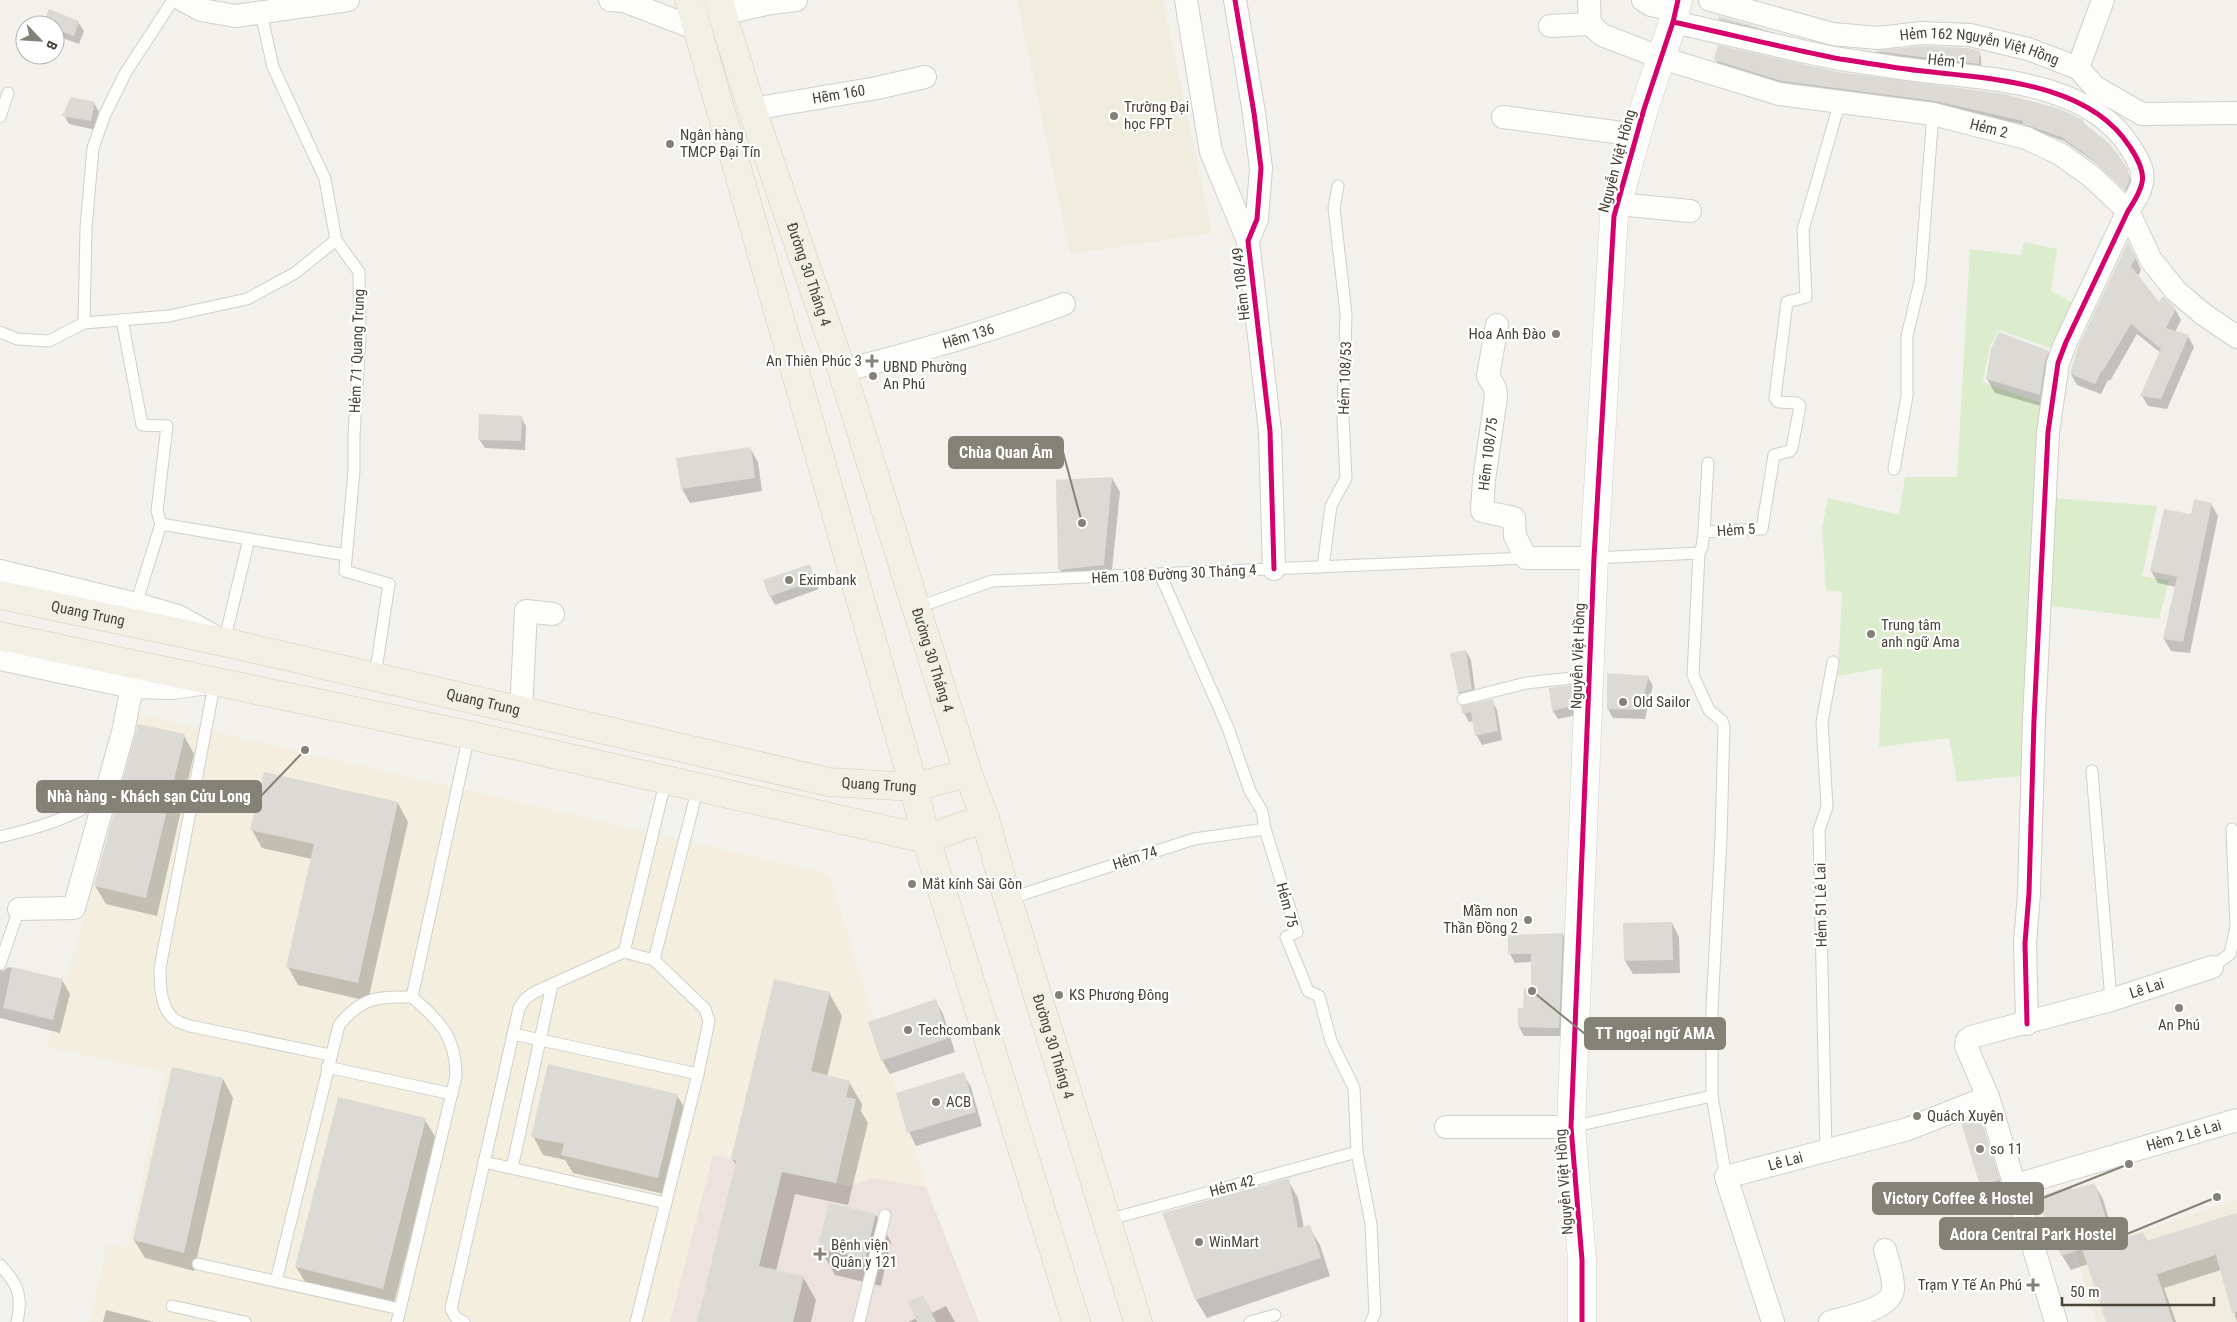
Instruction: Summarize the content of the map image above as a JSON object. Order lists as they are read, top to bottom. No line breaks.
{"streets":{"main road":["Đường 30 Tháng 4","Quang Trung"],"street":["Hẻm 162 Nguyễn Việt Hồng","Hẻm 1","Hẽm 160","Hẻm 2","Nguyễn Việt Hồng","Hẽm 108/49","Hẽm 136","Hẽm 108/75","Lê Lai","Hẻm 2 Lê Lai"],"lane":["Hẻm 71 Quang Trung","Hẻm 108/53","Hẻm 5","Hẽm 108 Đường 30 Tháng 4","Hẻm 74","Hẻm 75","Hẻm 51 Lê Lai","Hẻm 42"]},"crossings":[["Hẻm 1","Hẻm 2"],["Hẻm 1","Nguyễn Việt Hồng"],["Hẻm 1","Lê Lai"],["Hẽm 160","Đường 30 Tháng 4"],["Hẻm 2","Nguyễn Việt Hồng"],["Hẻm 2","Hẻm 5"],["Đường 30 Tháng 4","Hẽm 136"],["Đường 30 Tháng 4","Hẽm 108 Đường 30 Tháng 4"],["Đường 30 Tháng 4","Quang Trung"],["Đường 30 Tháng 4","Hẻm 74"],["Đường 30 Tháng 4","Hẻm 42"],["Hẽm 108/49","Hẽm 108 Đường 30 Tháng 4"],["Hẻm 108/53","Hẽm 108 Đường 30 Tháng 4"],["Hẽm 108/75","Hẽm 108 Đường 30 Tháng 4"],["Hẻm 5","Lê Lai"],["Hẽm 108 Đường 30 Tháng 4","Hẻm 75"],["Hẻm 74","Hẻm 75"],["Hẻm 75","Hẻm 42"],["Hẻm 51 Lê Lai","Lê Lai"],["Lê Lai","Hẻm 2 Lê Lai"]],"places":{"other":["Trường Đại học FPT","Ngân hàng TMCP Đại Tín","Hoa Anh Đào","UBND Phường An Phú","Chùa Quan Âm","Eximbank","Trung tâm anh ngữ Ama","Old Sailor","Nhà hàng - Khách sạn Cửu Long","Mắt kính Sài Gòn","Mầm non Thần Đồng 2","TT ngoại ngữ AMA","KS Phương Đông","An Phú","Techcombank","ACB","Quách Xuyên","so 11","Victory Coffee & Hostel","Adora Central Park Hostel","WinMart"],"health":["An Thiên Phúc 3","Bệnh viện Quân y 121","Trạm Y Tế An Phú"]},"scale_bar":"50 m","north":"bottom right"}
